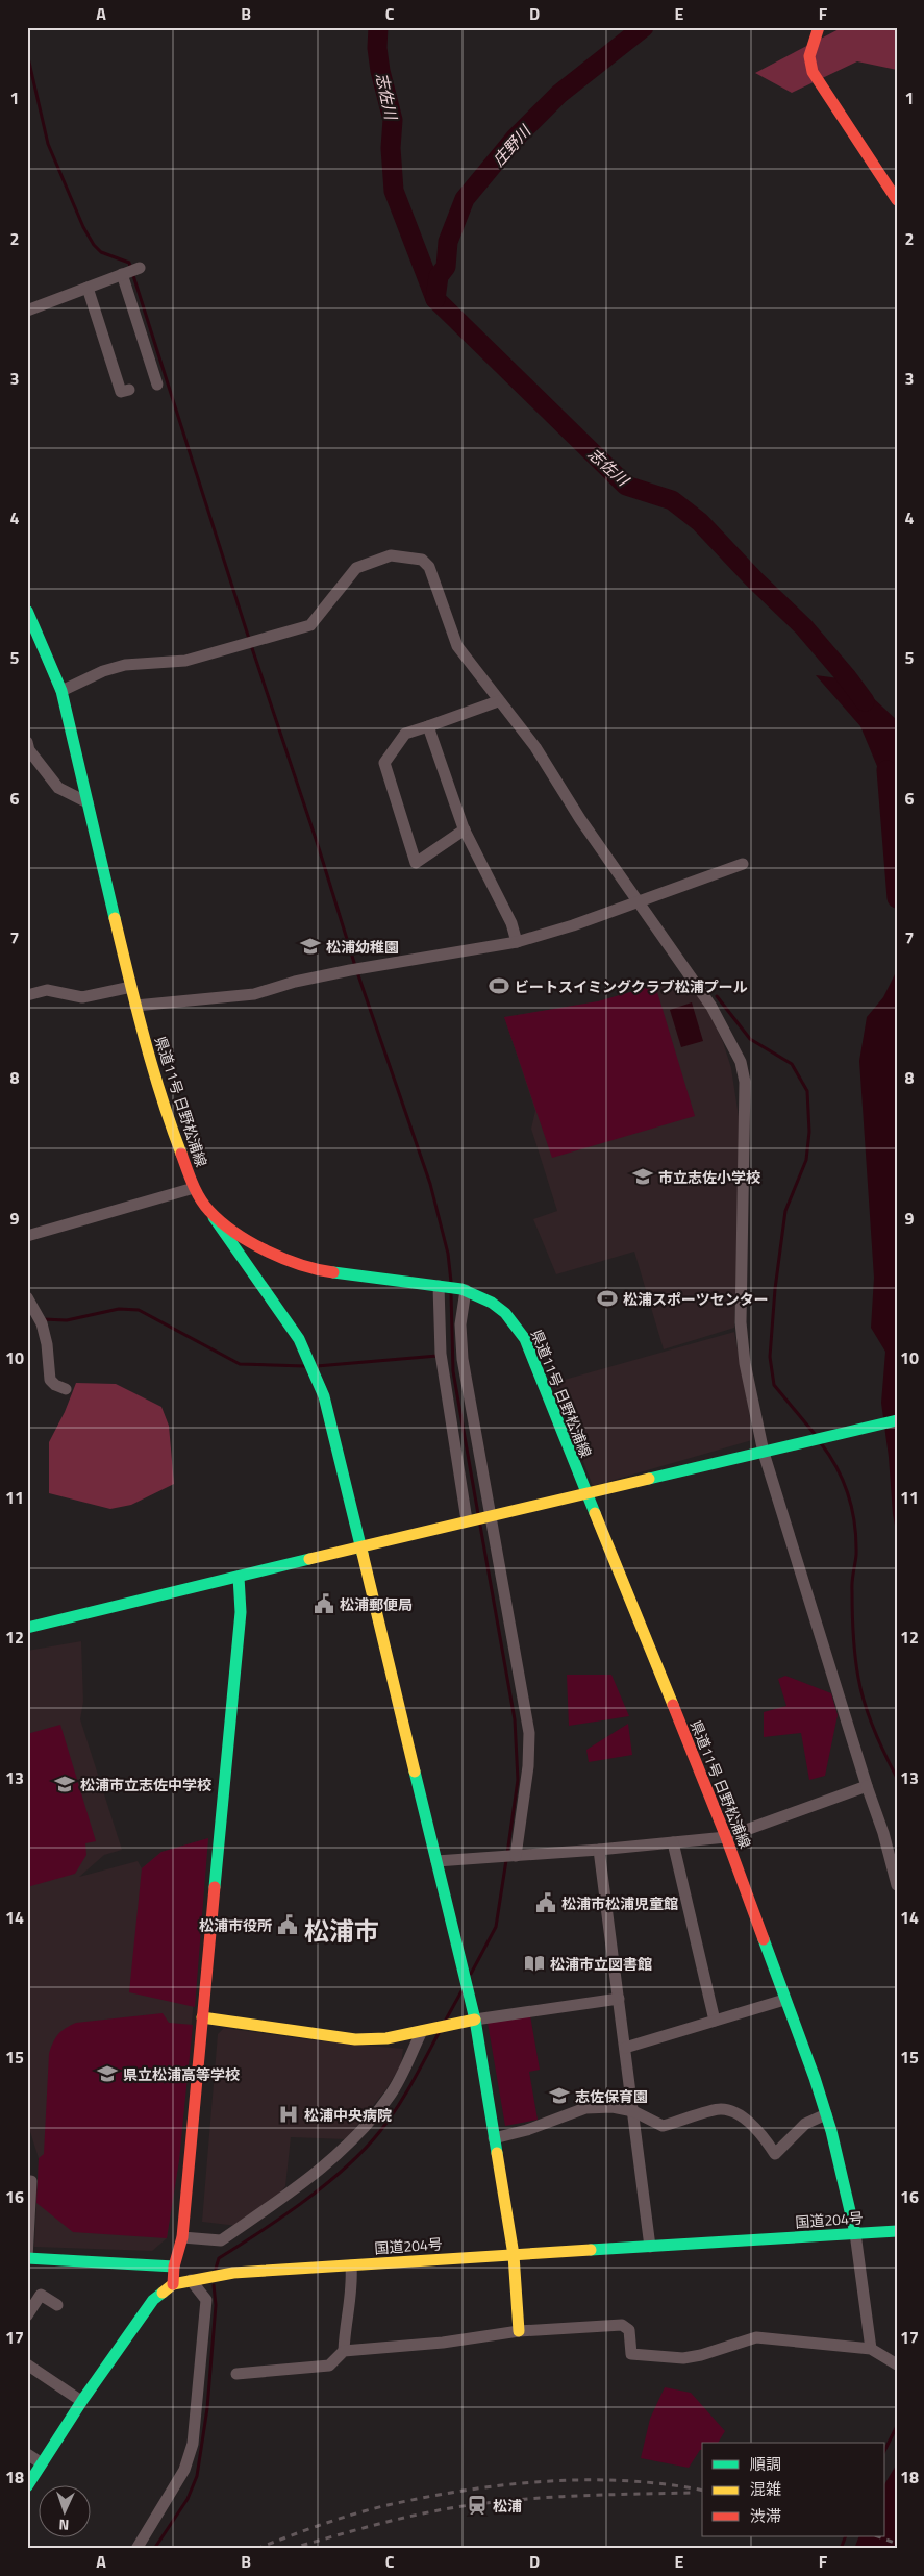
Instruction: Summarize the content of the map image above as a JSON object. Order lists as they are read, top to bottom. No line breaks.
{"streets":{"main road":["県道11号 日野松浦線","国道204号"]},"crossings":[["県道11号 日野松浦線","国道204号"]],"districts":["松浦市"],"water":["志佐川","庄野川"],"places":{"school or university":["松浦幼稚園","市立志佐小学校","松浦市立志佐中学校","県立松浦高等学校","志佐保育園"],"sports":["ビートスイミングクラブ松浦プール","松浦スポーツセンター"],"public building":["松浦郵便局","松浦市松浦児童館","松浦市役所"],"library":["松浦市立図書館"],"hospital":["松浦中央病院"],"station":["松浦"]},"legend":["順調","混雑","渋滞"],"north":"bottom","grid":{"columns":["A","B","C","D","E","F"],"rows":["1","2","3","4","5","6","7","8","9","10","11","12","13","14","15","16","17","18"]}}
